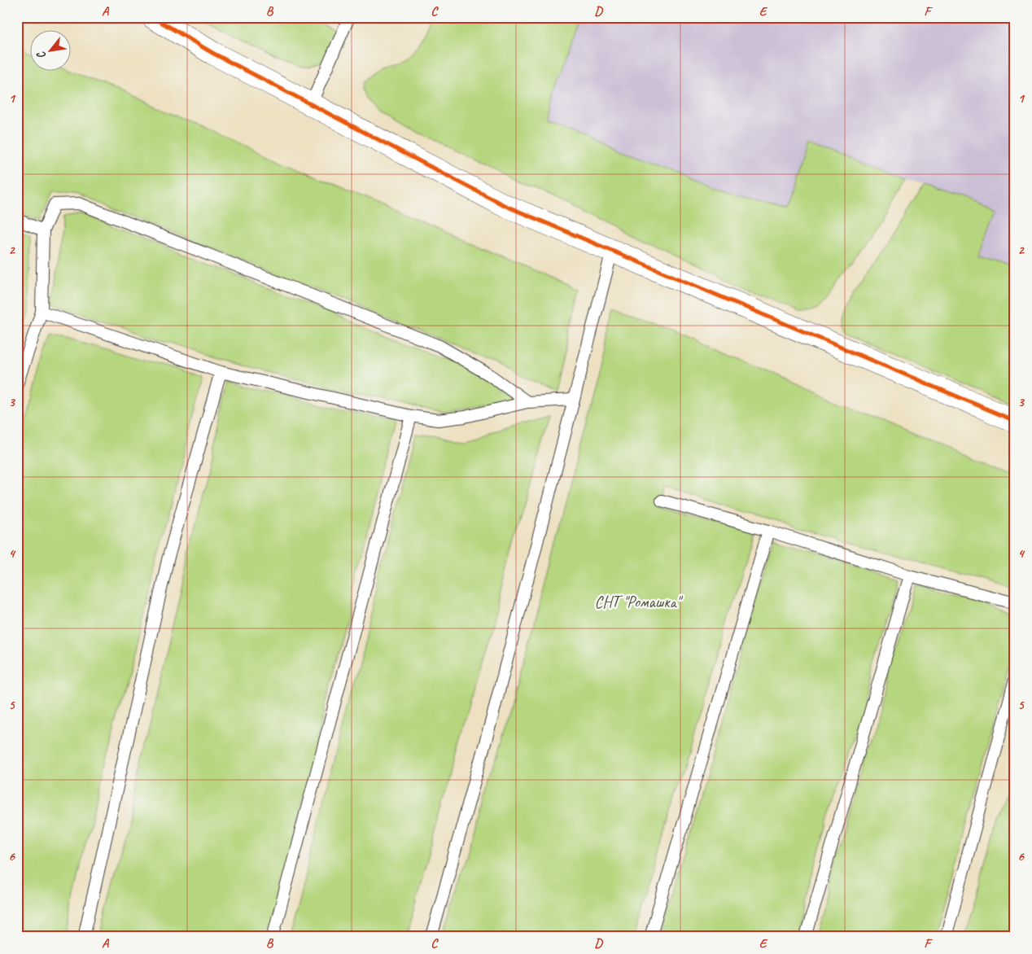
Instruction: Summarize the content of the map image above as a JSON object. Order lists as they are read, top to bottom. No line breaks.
{"parks":["СНТ \"Ромашка\""],"north":"bottom left","grid":{"columns":["A","B","C","D","E","F"],"rows":["1","2","3","4","5","6"]}}
